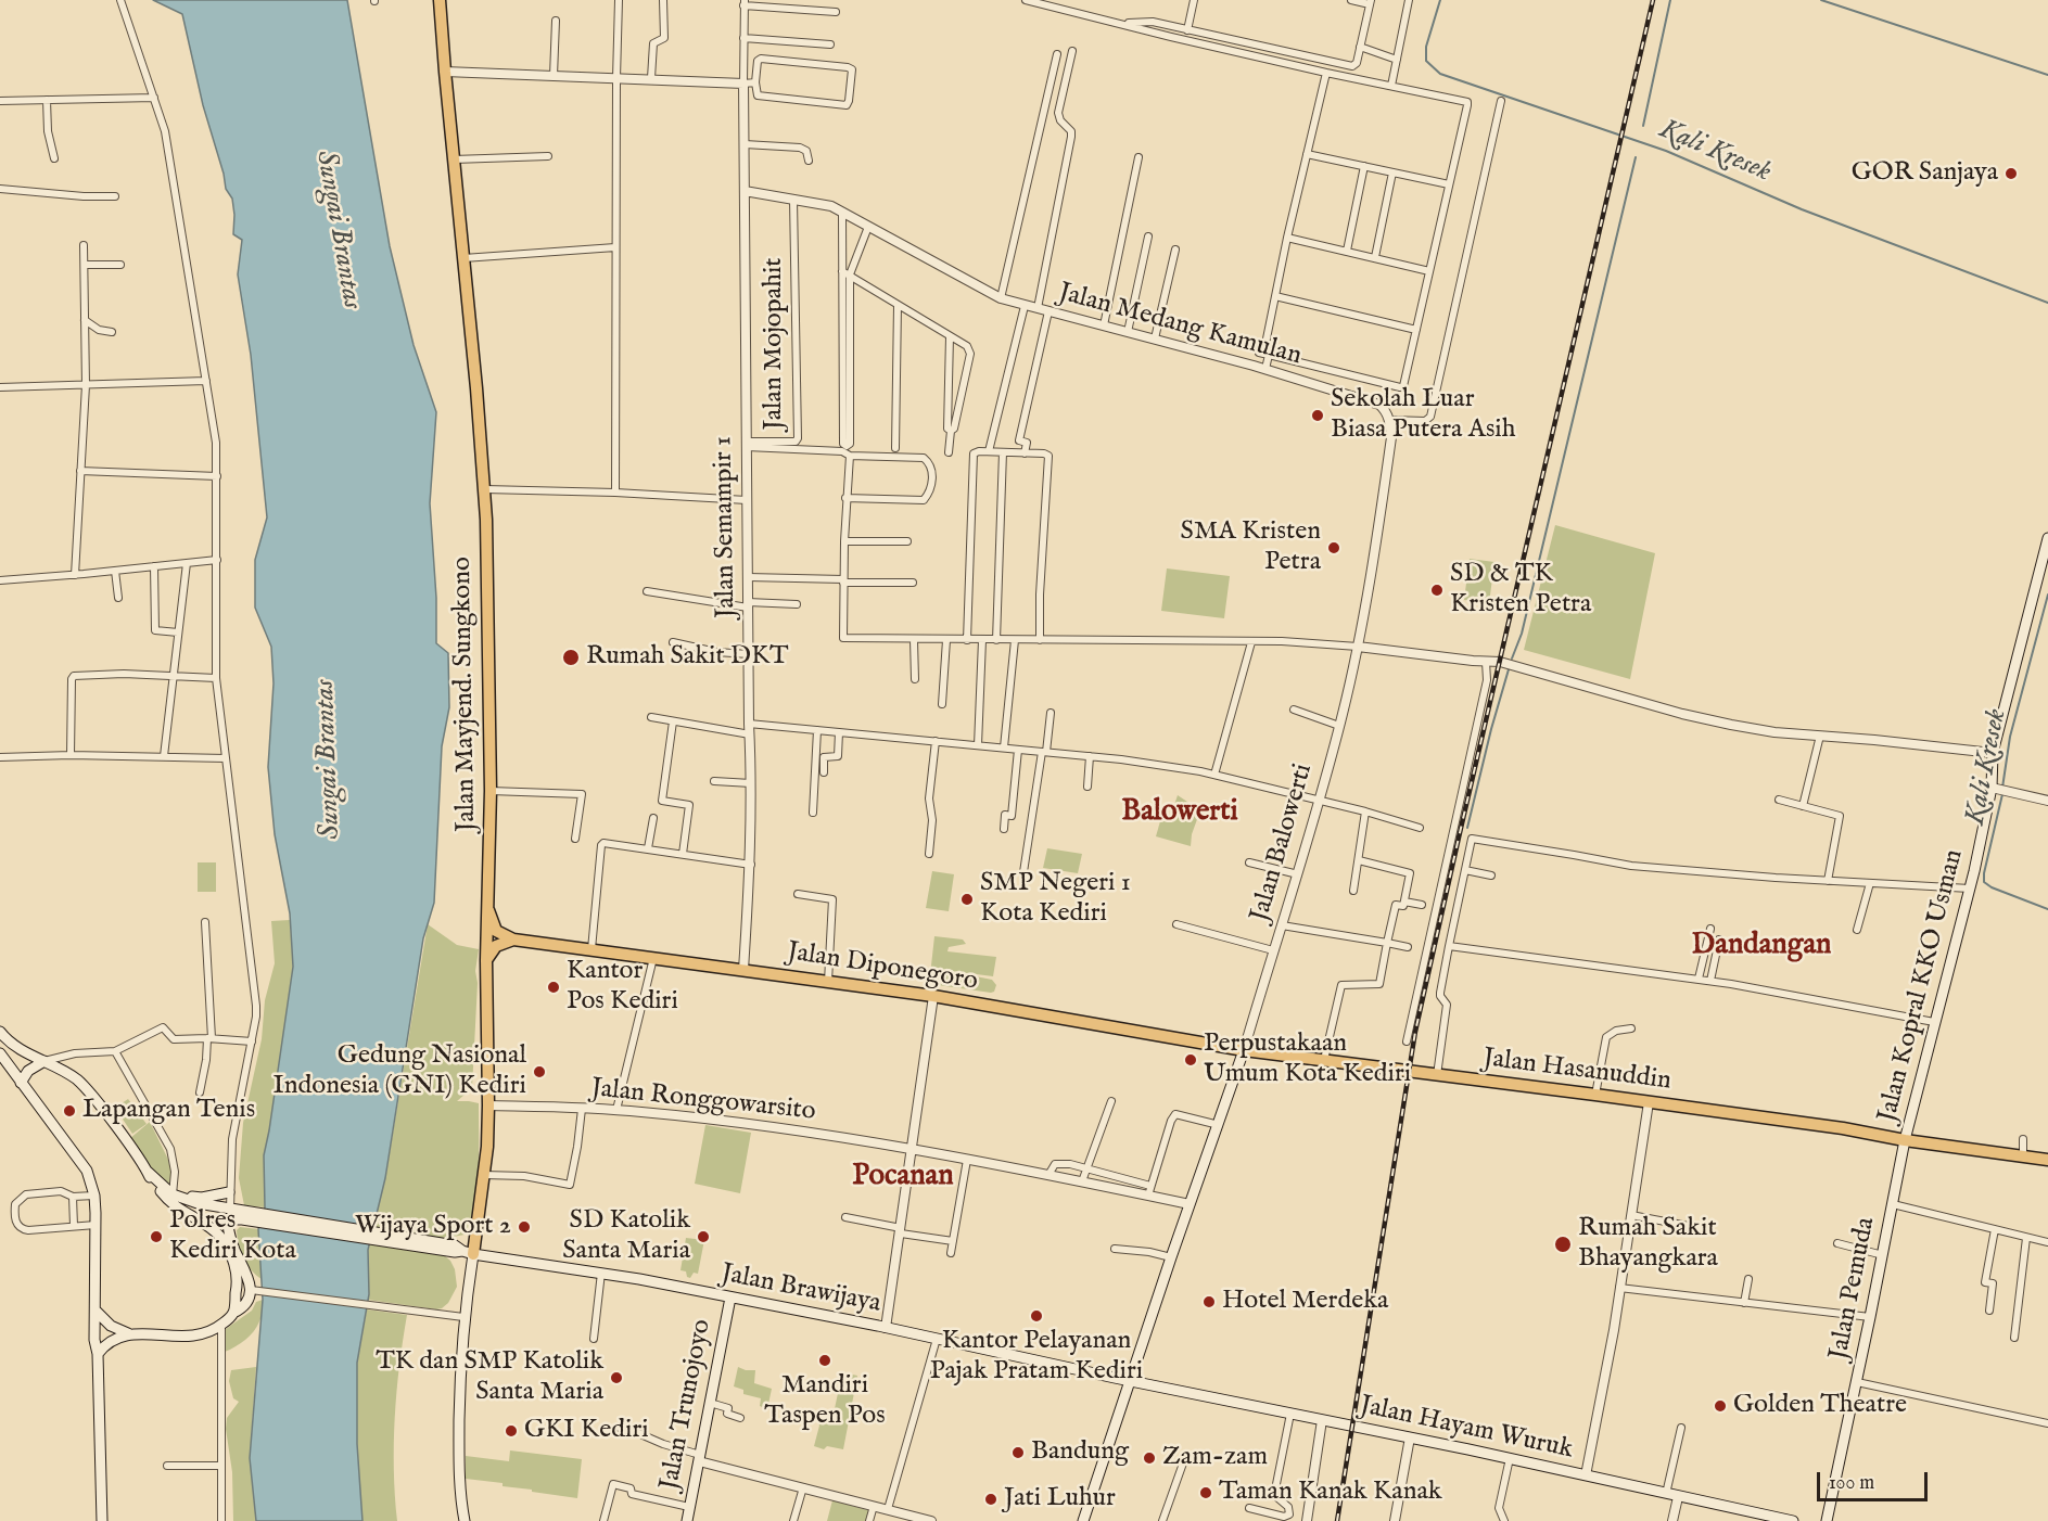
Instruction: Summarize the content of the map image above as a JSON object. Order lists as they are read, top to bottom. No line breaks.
{"streets":{"main road":["Jalan Mayjend. Sungkono","Jalan Diponegoro","Jalan Kopral KKO Usman","Jalan Hasanuddin","Jalan Pemuda","Jalan Brawijaya","Jalan Trunojoyo","Jalan Hayam Wuruk"],"street":["Jalan Medang Kamulan","Jalan Mojopahit","Jalan Semampir 1","Jalan Balowerti","Jalan Ronggowarsito"]},"crossings":[["Jalan Medang Kamulan","Jalan Mojopahit"],["Jalan Medang Kamulan","Jalan Semampir 1"],["Jalan Mojopahit","Jalan Semampir 1"],["Jalan Semampir 1","Jalan Diponegoro"],["Jalan Mayjend. Sungkono","Jalan Ronggowarsito"],["Jalan Mayjend. Sungkono","Jalan Brawijaya"],["Jalan Balowerti","Jalan Diponegoro"],["Jalan Balowerti","Jalan Hasanuddin"],["Jalan Diponegoro","Jalan Hasanuddin"],["Jalan Kopral KKO Usman","Jalan Hasanuddin"],["Jalan Kopral KKO Usman","Jalan Pemuda"],["Jalan Hasanuddin","Jalan Pemuda"],["Jalan Brawijaya","Jalan Trunojoyo"],["Jalan Brawijaya","Jalan Hayam Wuruk"]],"districts":["Balowerti","Dandangan","Pocanan"],"water":["Kali Kresek","Sungai Brantas"],"places":["GOR Sanjaya","Sekolah Luar Biasa Putera Asih","SMA Kristen Petra","SD & TK Kristen Petra","Rumah Sakit DKT","SMP Negeri 1 Kota Kediri","Kantor Pos Kediri","Perpustakaan Umum Kota Kediri","Gedung Nasional Indonesia (GNI) Kediri","Lapangan Tenis","Wijaya Sport 2","Polres Kediri Kota","SD Katolik Santa Maria","Rumah Sakit Bhayangkara","Hotel Merdeka","Kantor Pelayanan Pajak Pratam Kediri","Mandiri Taspen Pos","TK dan SMP Katolik Santa Maria","Golden Theatre","GKI Kediri","Bandung","Zam-zam","Taman Kanak Kanak","Jati Luhur"],"scale_bar":"100 m"}
